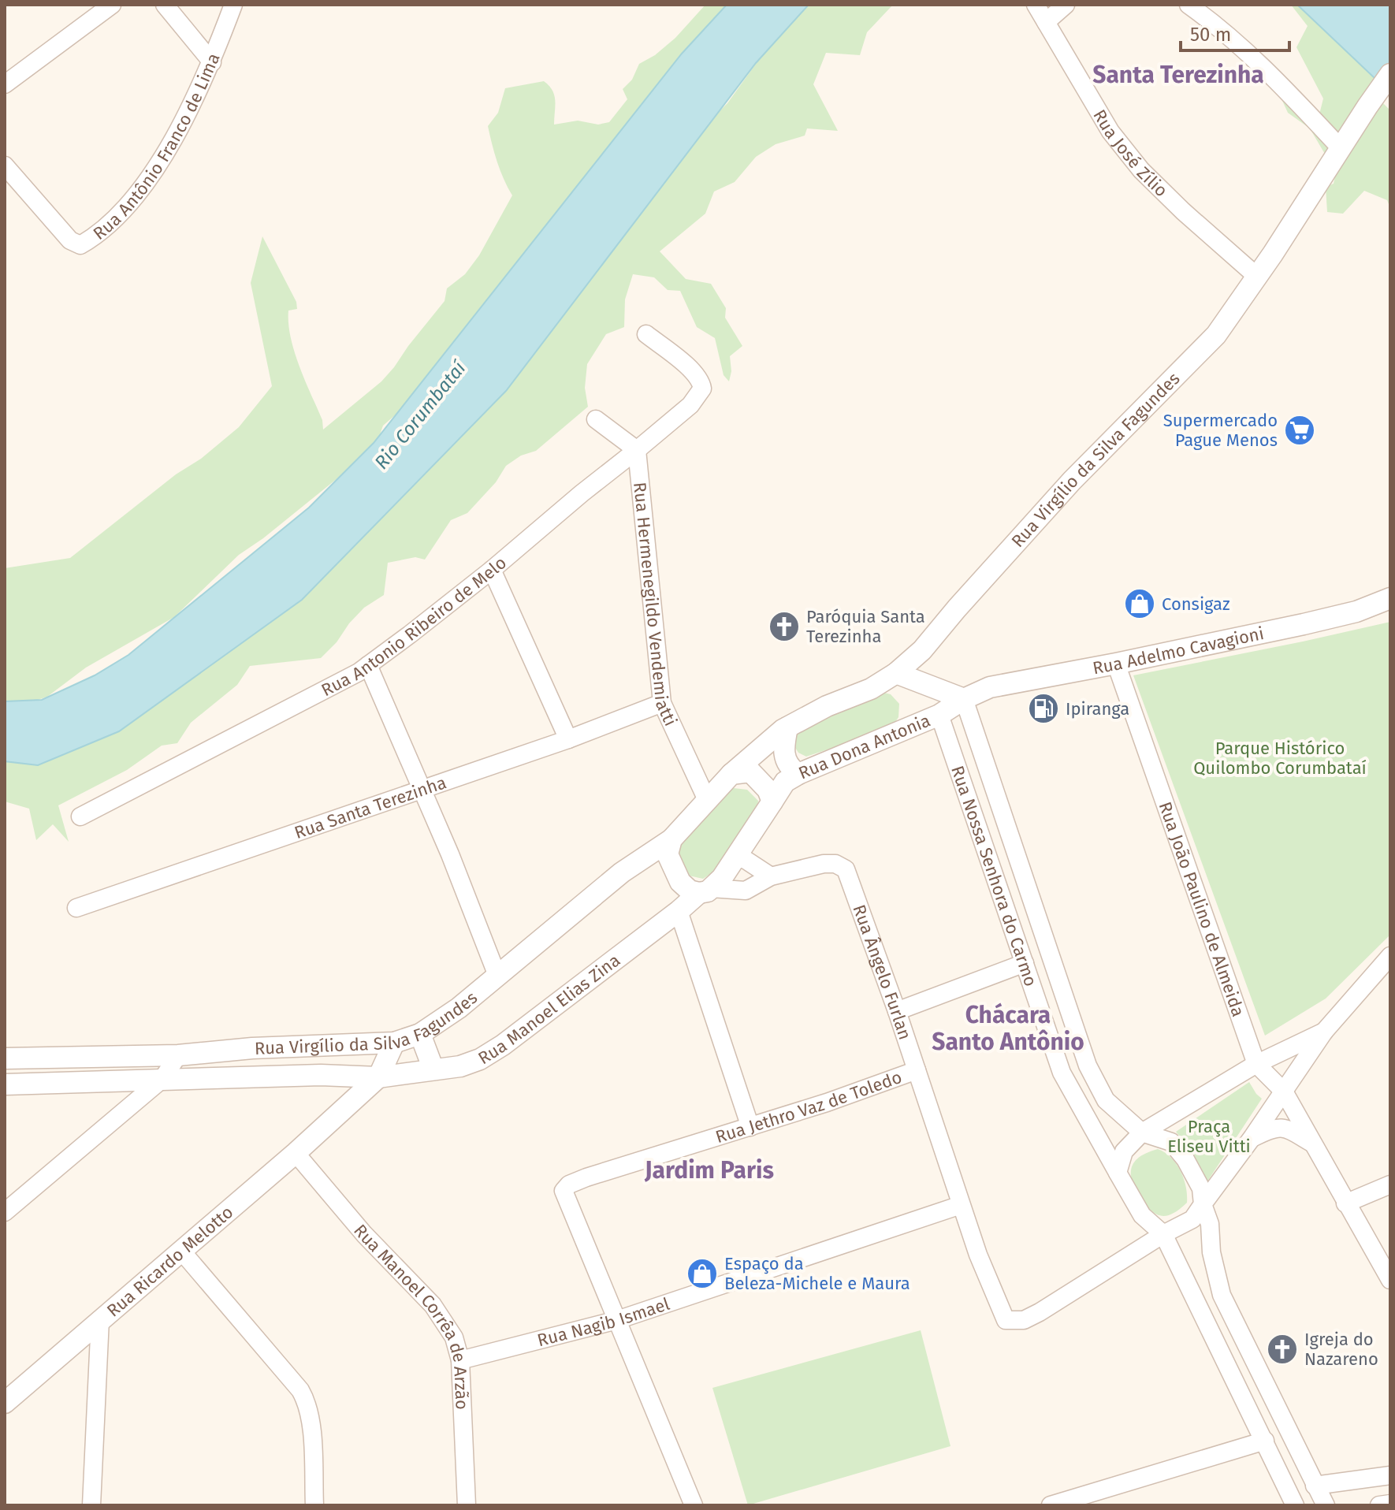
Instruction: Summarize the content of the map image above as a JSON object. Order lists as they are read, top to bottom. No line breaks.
{"streets":{"street":["Rua Antônio Franco de Lima","Rua José Zílio","Rua Virgílio da Silva Fagundes","Rua Hermenegildo Vendemiatti","Rua Antonio Ribeiro de Melo","Rua Adelmo Cavagioni","Rua Dona Antonia","Rua Santa Terezinha","Rua Nossa Senhora do Carmo","Rua João Paulino de Almeida","Rua Ângelo Furlan","Rua Manoel Elias Zina","Rua Jethro Vaz de Toledo","Rua Ricardo Melotto","Rua Manoel Corrêa de Arzão","Rua Nagib Ismael"]},"crossings":[["Rua José Zílio","Rua Virgílio da Silva Fagundes"],["Rua Virgílio da Silva Fagundes","Rua Hermenegildo Vendemiatti"],["Rua Virgílio da Silva Fagundes","Rua Manoel Elias Zina"],["Rua Virgílio da Silva Fagundes","Rua Ricardo Melotto"],["Rua Hermenegildo Vendemiatti","Rua Antonio Ribeiro de Melo"],["Rua Hermenegildo Vendemiatti","Rua Santa Terezinha"],["Rua Adelmo Cavagioni","Rua Dona Antonia"],["Rua Adelmo Cavagioni","Rua Nossa Senhora do Carmo"],["Rua Adelmo Cavagioni","Rua João Paulino de Almeida"],["Rua Dona Antonia","Rua Nossa Senhora do Carmo"],["Rua Dona Antonia","Rua Manoel Elias Zina"],["Rua Nossa Senhora do Carmo","Rua Ângelo Furlan"],["Rua Ângelo Furlan","Rua Jethro Vaz de Toledo"],["Rua Ângelo Furlan","Rua Nagib Ismael"],["Rua Manoel Elias Zina","Rua Ricardo Melotto"],["Rua Jethro Vaz de Toledo","Rua Nagib Ismael"],["Rua Ricardo Melotto","Rua Manoel Corrêa de Arzão"],["Rua Manoel Corrêa de Arzão","Rua Nagib Ismael"]],"districts":["Santa Terezinha","Chácara Santo Antônio","Jardim Paris"],"water":["Rio Corumbataí"],"parks":["Parque Histórico Quilombo Corumbataí","Praça Eliseu Vitti"],"places":{"supermarket":["Supermercado Pague Menos"],"shop":["Consigaz","Espaço da Beleza-Michele e Maura"],"church":["Paróquia Santa Terezinha","Igreja do Nazareno"],"fuel station":["Ipiranga"]},"scale_bar":"50 m"}
